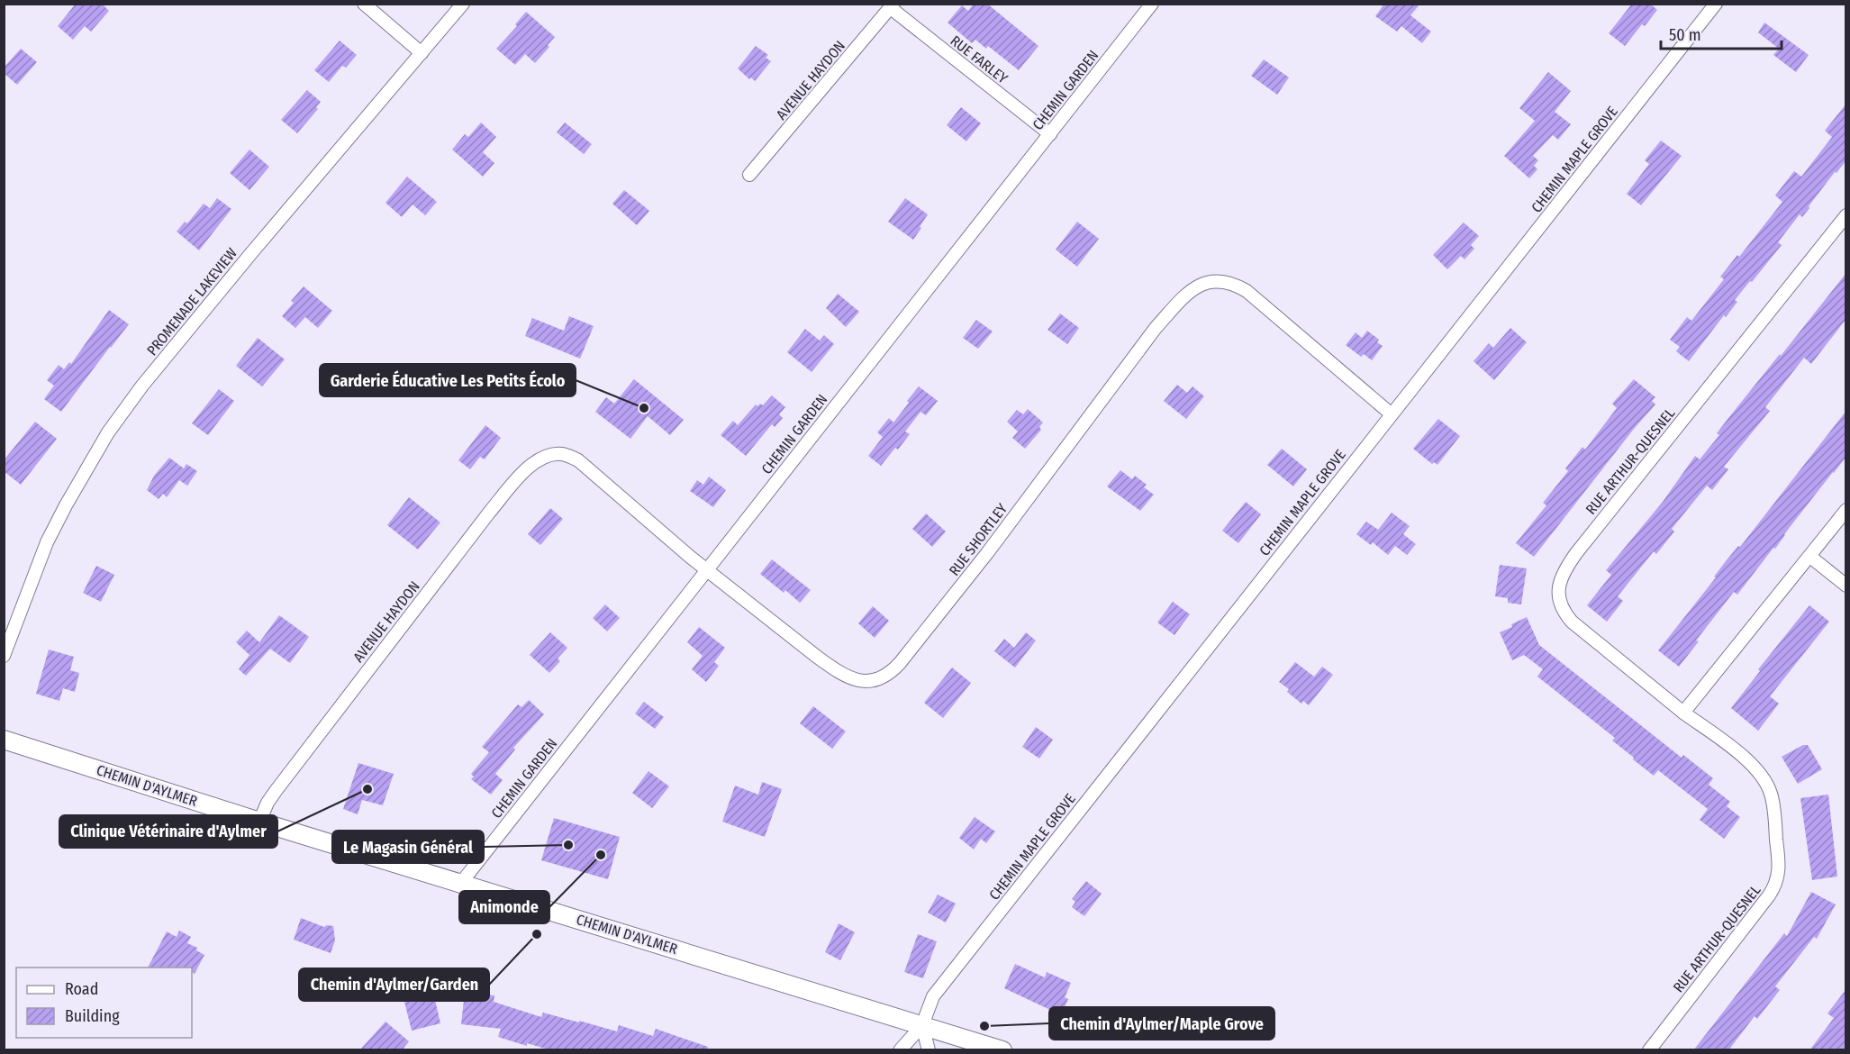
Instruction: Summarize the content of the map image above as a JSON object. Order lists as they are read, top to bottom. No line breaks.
{"streets":{"main road":["CHEMIN D'AYLMER"],"street":["RUE FARLEY","AVENUE HAYDON","CHEMIN GARDEN","CHEMIN MAPLE GROVE","PROMENADE LAKEVIEW","RUE ARTHUR-QUESNEL","RUE SHORTLEY"]},"crossings":[["RUE FARLEY","AVENUE HAYDON"],["RUE FARLEY","CHEMIN GARDEN"],["AVENUE HAYDON","RUE SHORTLEY"],["AVENUE HAYDON","CHEMIN D'AYLMER"],["CHEMIN GARDEN","RUE SHORTLEY"],["CHEMIN GARDEN","CHEMIN D'AYLMER"],["CHEMIN MAPLE GROVE","RUE SHORTLEY"],["CHEMIN MAPLE GROVE","CHEMIN D'AYLMER"]],"places":["Garderie Éducative Les Petits Écolo","Clinique Vétérinaire d'Aylmer","Le Magasin Général","Animonde","Chemin d'Aylmer/Garden","Chemin d'Aylmer/Maple Grove"],"legend":["Road","Building"],"scale_bar":"50 m"}
